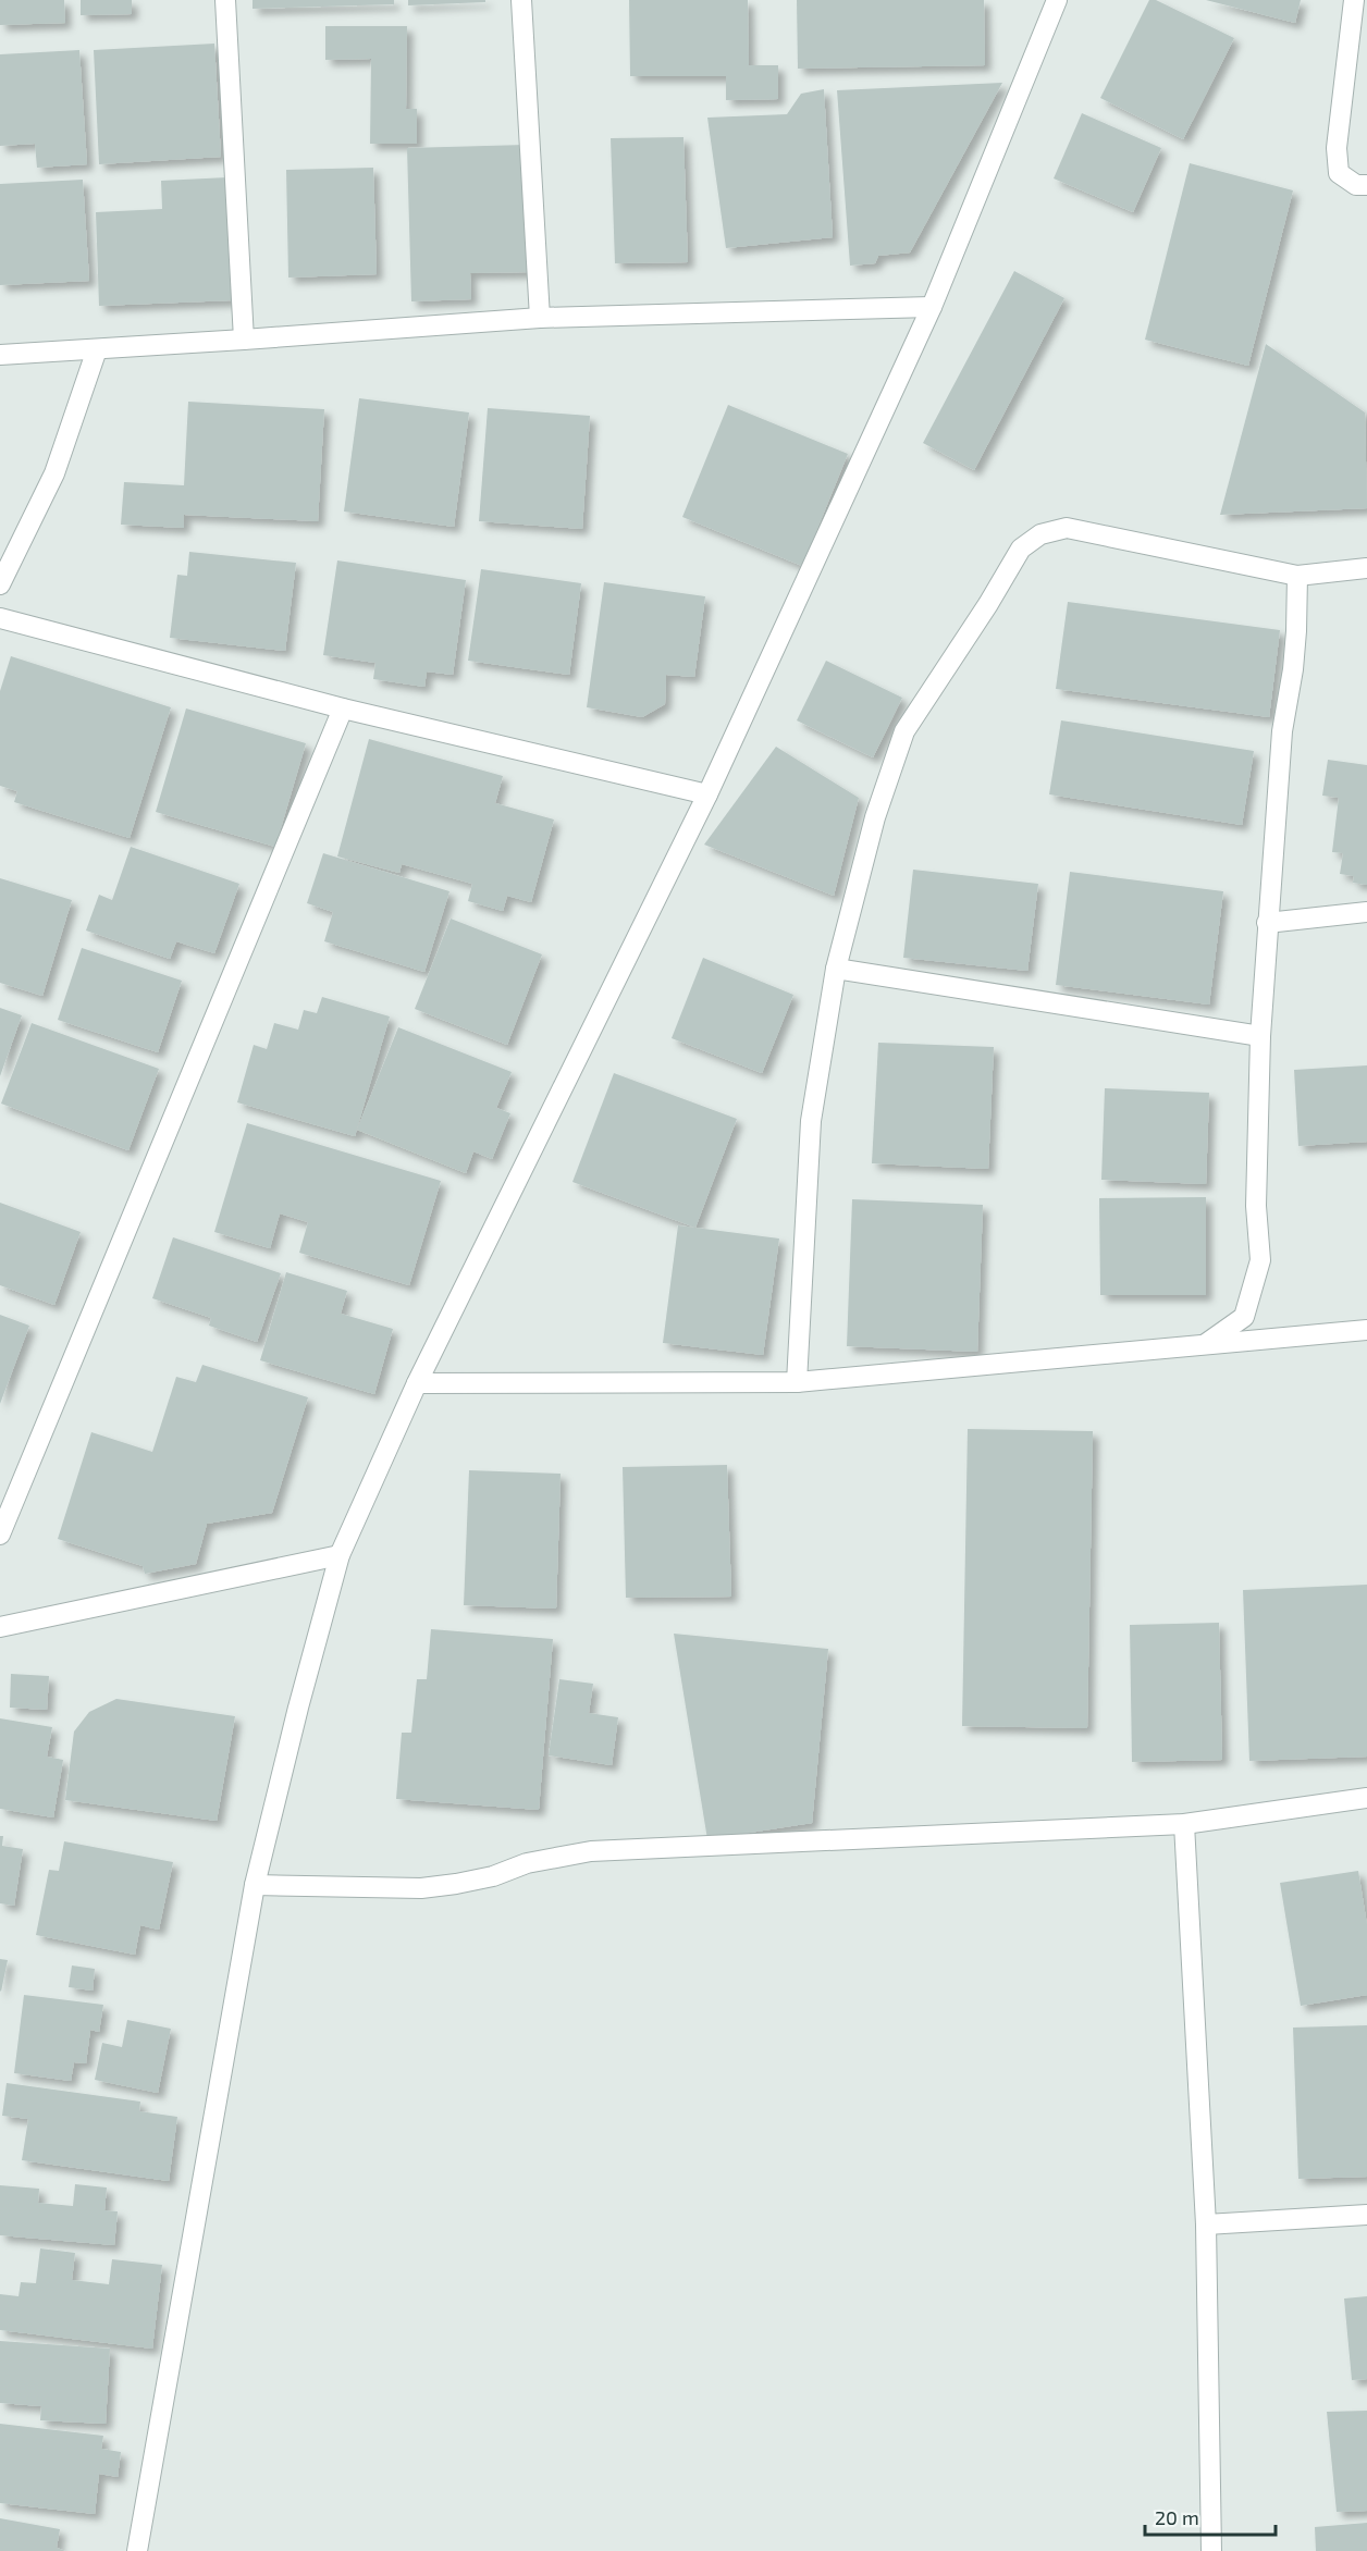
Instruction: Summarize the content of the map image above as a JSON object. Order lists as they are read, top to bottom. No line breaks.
{"scale_bar":"20 m"}
